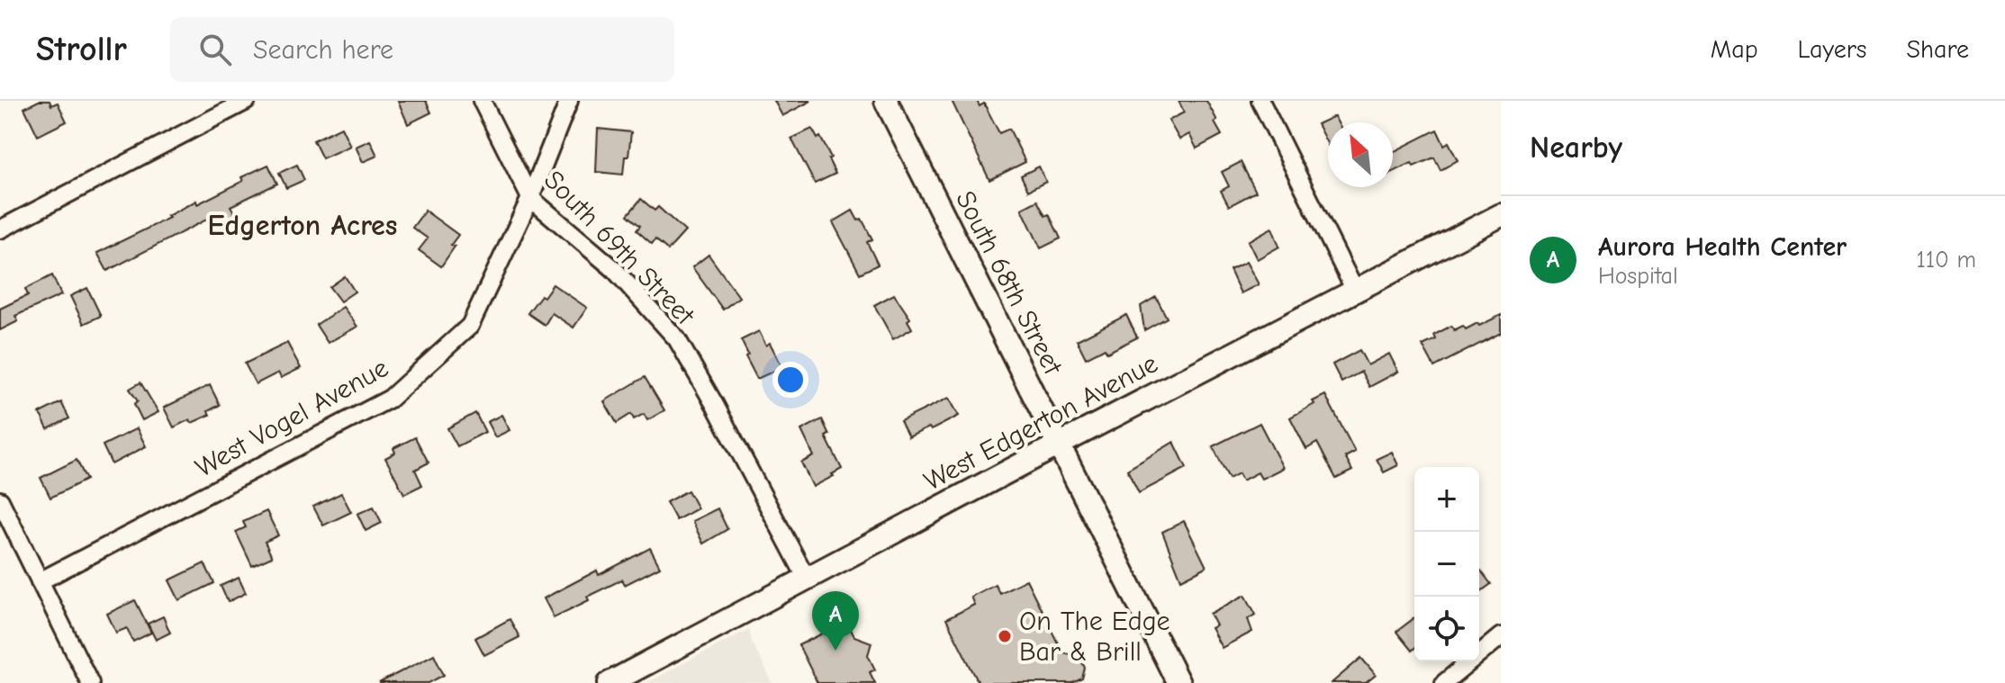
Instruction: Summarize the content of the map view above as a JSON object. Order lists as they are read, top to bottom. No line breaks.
{"streets":{"street":["South 69th Street","South 68th Street","West Vogel Avenue","West Edgerton Avenue"]},"crossings":[["South 69th Street","West Vogel Avenue"],["South 69th Street","West Edgerton Avenue"],["South 68th Street","West Edgerton Avenue"]],"districts":["Edgerton Acres"],"places":["On The Edge Bar & Brill"],"north":"top left","page":{"header":"Strollr","search":"Search here","nav":["Map","Layers","Share"],"heading":"Nearby","list":[{"mark":"A","name":"Aurora Health Center","note":"Hospital","value":"110 m"}],"map_buttons":["+","−"],"pins":"A"}}
